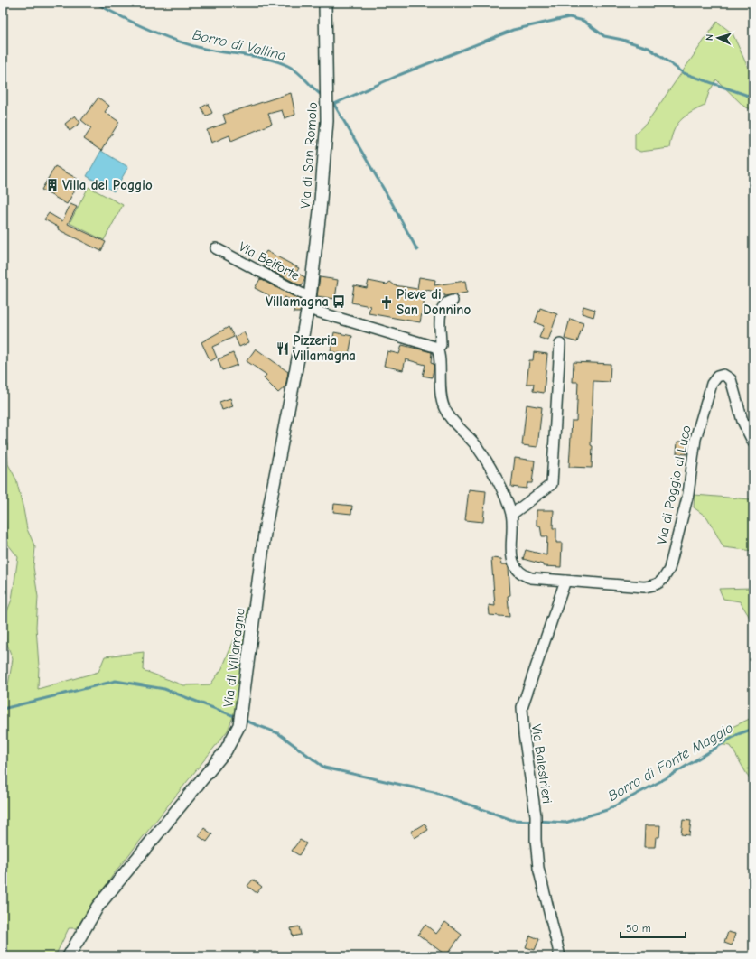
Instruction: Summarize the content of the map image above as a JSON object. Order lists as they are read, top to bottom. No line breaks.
{"streets":{"street":["Via di San Romolo","Via Belforte","Via di Poggio al Luco","Via di Villamagna","Via Balestrieri"]},"crossings":[["Via di San Romolo","Via Belforte"],["Via di San Romolo","Via di Villamagna"],["Via Belforte","Via di Poggio al Luco"],["Via Belforte","Via di Villamagna"],["Via di Poggio al Luco","Via Balestrieri"]],"water":["Borro di Vallina","Borro di Fonte Maggio"],"places":{"building":["Villa del Poggio"],"bus stop":["Villamagna"],"church":["Pieve di San Donnino"],"restaurant":["Pizzeria Villamagna"]},"scale_bar":"50 m","north":"left"}
